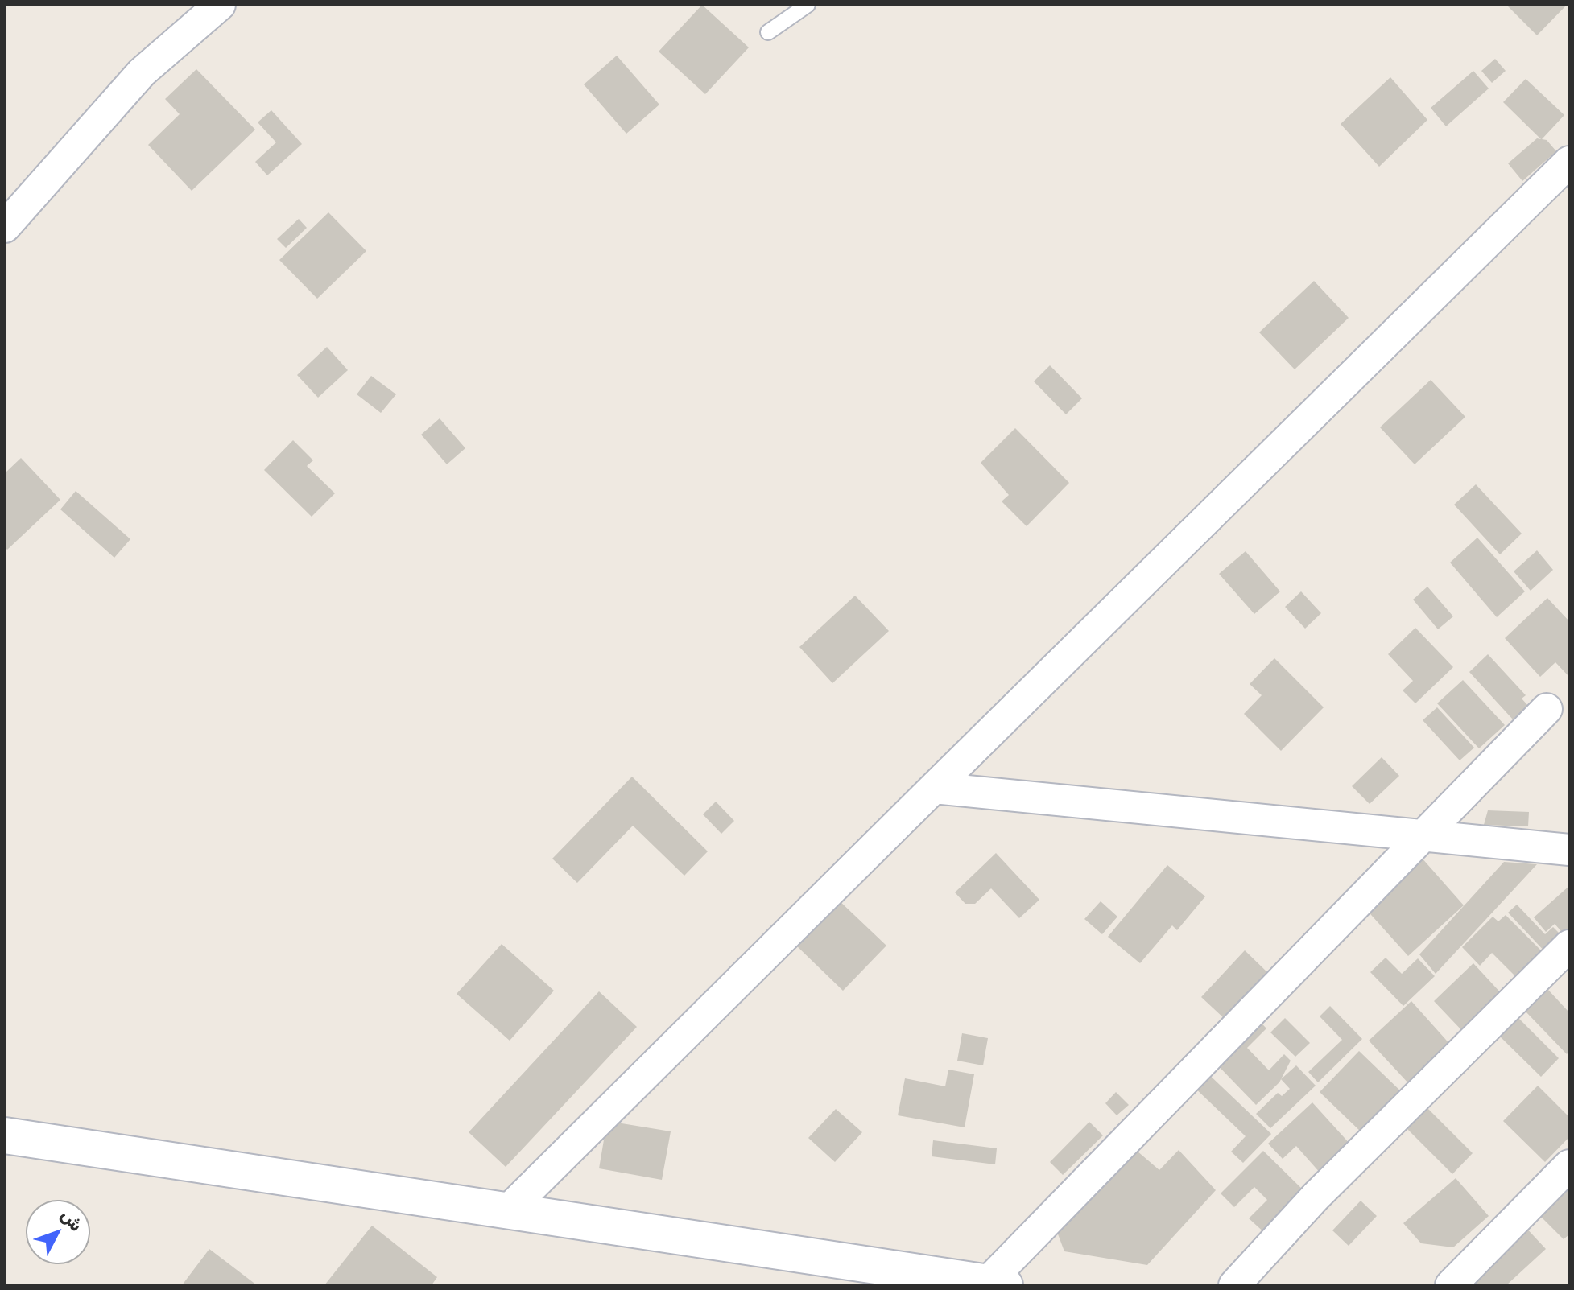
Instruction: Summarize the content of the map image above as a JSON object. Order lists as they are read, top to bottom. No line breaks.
{"north":"top right"}
